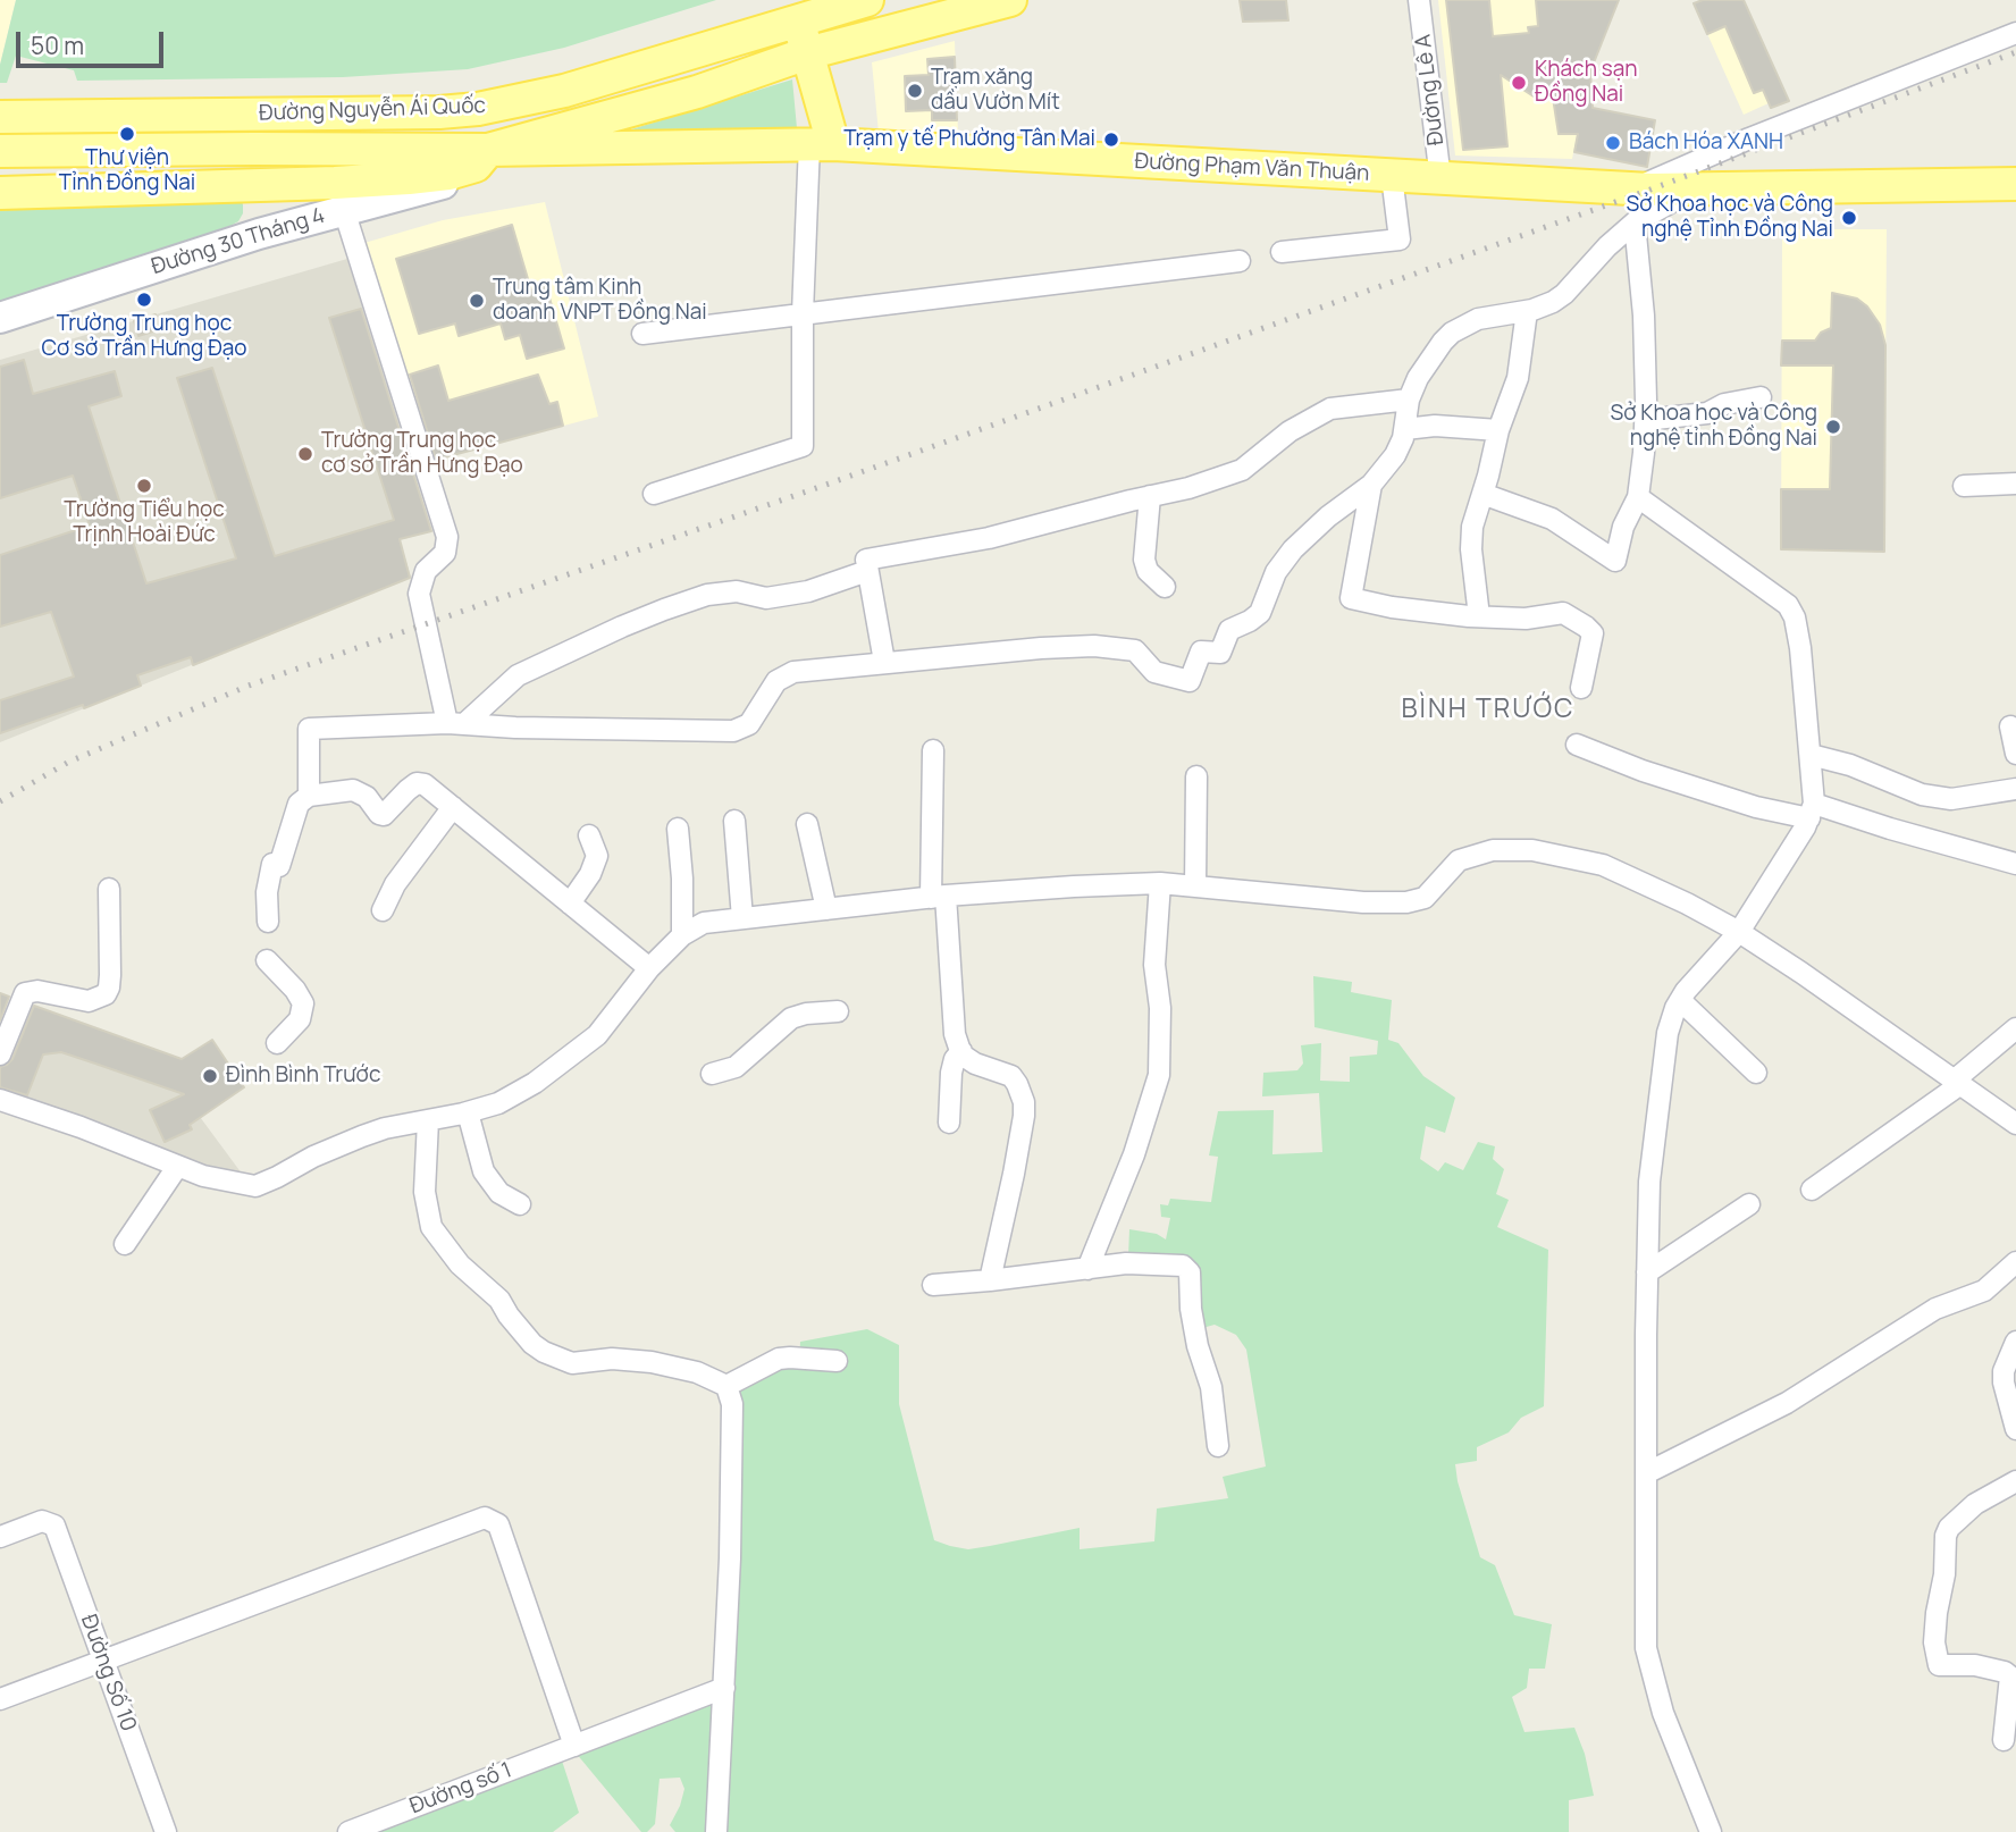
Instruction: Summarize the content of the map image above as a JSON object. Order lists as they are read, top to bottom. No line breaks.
{"streets":{"main road":["Đường Nguyễn Ái Quốc","Đường Phạm Văn Thuận","Đường 30 Tháng 4"],"street":["Đường Lê A","Đường Số 10","Đường số 1"]},"crossings":[["Đường Lê A","Đường Phạm Văn Thuận"],["Đường Nguyễn Ái Quốc","Đường Phạm Văn Thuận"],["Đường Nguyễn Ái Quốc","Đường 30 Tháng 4"]],"districts":["BÌNH TRƯỚC"],"places":["Khách sạn Đồng Nai","Trạm xăng dầu Vườn Mít","Thư viện Tỉnh Đồng Nai","Trạm y tế Phường Tân Mai","Bách Hóa XANH","Sở Khoa học và Công nghệ Tỉnh Đồng Nai","Trường Trung học Cơ sở Trần Hưng Đạo","Trung tâm Kinh doanh VNPT Đồng Nai","Sở Khoa học và Công nghệ tỉnh Đồng Nai","Trường Trung học cơ sở Trần Hưng Đạo","Trường Tiểu học Trịnh Hoài Đức","Đình Bình Trước"],"scale_bar":"50 m"}
